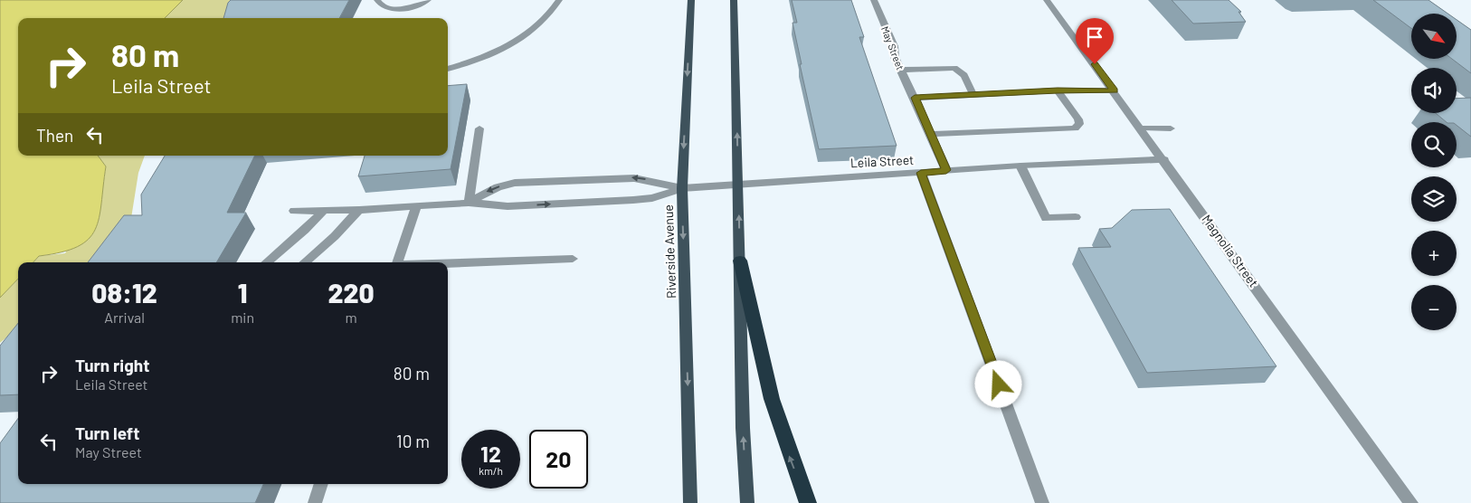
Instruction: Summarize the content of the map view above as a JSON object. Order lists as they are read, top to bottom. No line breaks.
{"streets":{"main road":["Riverside Avenue"],"street":["May Street","Leila Street","Magnolia Street"]},"crossings":[["May Street","Leila Street"],["Leila Street","Magnolia Street"],["Leila Street","Riverside Avenue"]],"north":"bottom right","page":{"map_buttons":["+","−"],"turn":["80 m","Leila Street"],"then":"Then","eta":["08:12","Arrival","1","min","220","m"],"list":[{"name":"Turn right","note":"Leila Street","value":"80 m"},{"name":"Turn left","note":"May Street","value":"10 m"}],"speed":"12 km/h","limit":"20"}}
